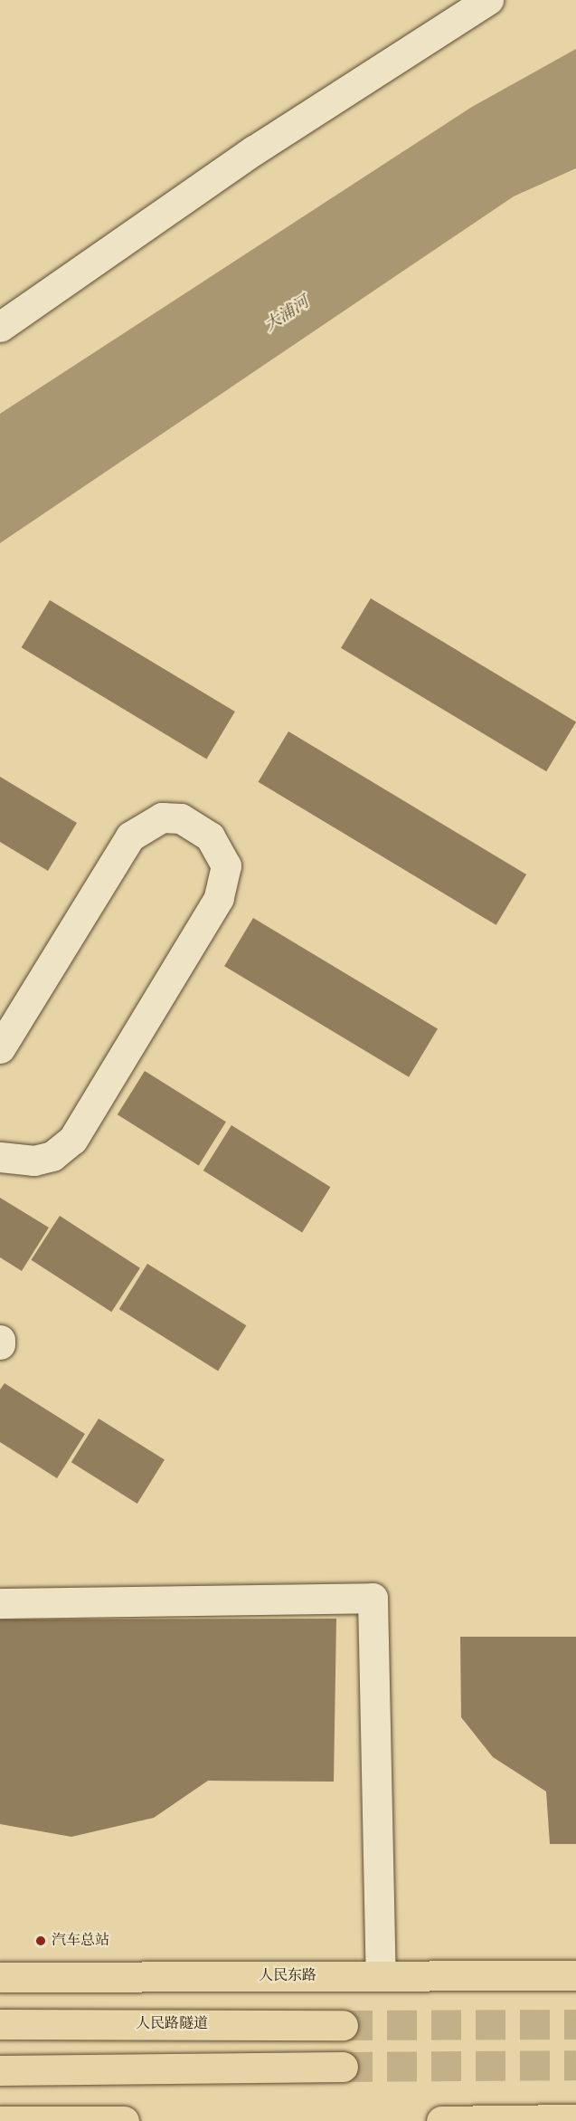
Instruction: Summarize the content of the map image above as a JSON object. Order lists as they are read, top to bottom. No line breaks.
{"streets":{"main road":["人民东路","人民路隧道"]},"water":["大浦河"],"places":["汽车总站"]}
